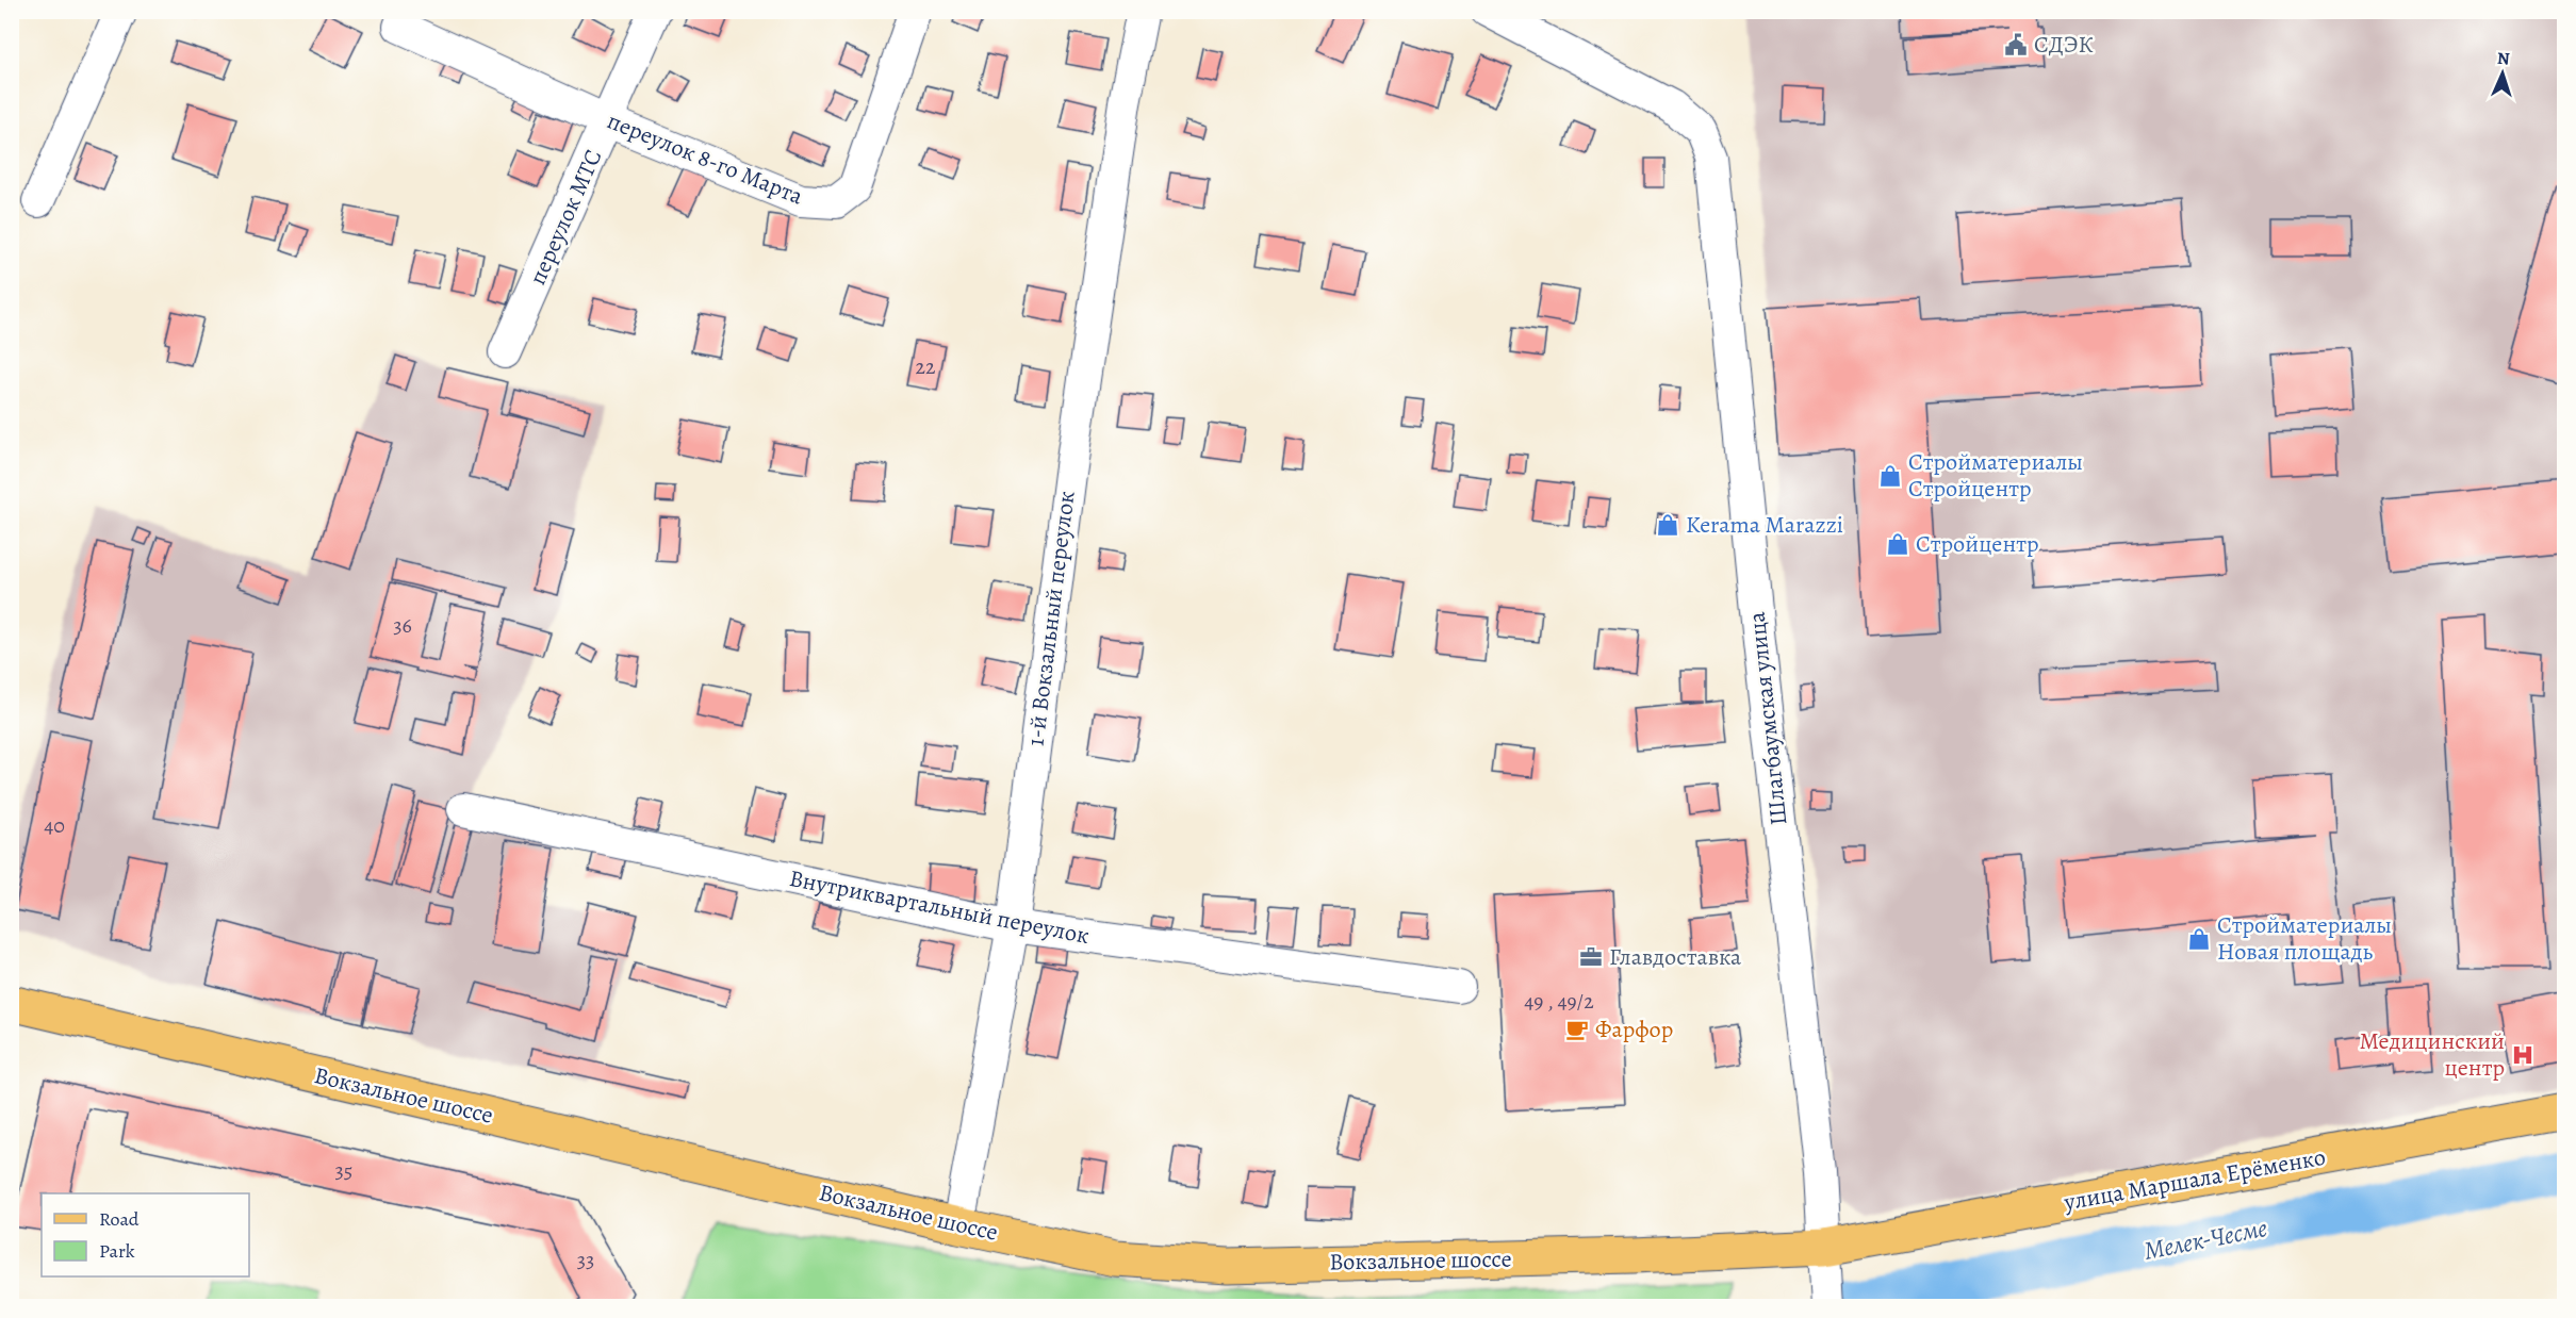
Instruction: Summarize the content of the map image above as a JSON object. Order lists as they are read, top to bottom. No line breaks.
{"streets":{"main road":["Вокзальное шоссе","улица Маршала Ерёменко"],"street":["переулок 8-го Марта","переулок МТС","1-й Вокзальный переулок","Шлагбаумская улица","Внутриквартальный переулок"]},"crossings":[["переулок 8-го Марта","переулок МТС"],["1-й Вокзальный переулок","Внутриквартальный переулок"],["1-й Вокзальный переулок","Вокзальное шоссе"],["Шлагбаумская улица","Вокзальное шоссе"],["Шлагбаумская улица","улица Маршала Ерёменко"],["Вокзальное шоссе","улица Маршала Ерёменко"]],"water":["Мелек-Чесме"],"places":{"public building":["СДЭК"],"shop":["Стройматериалы Стройцентр","Kerama Marazzi","Стройцентр","Стройматериалы Новая площадь"],"office":["Главдоставка"],"cafe":["Фарфор"],"hospital":["Медицинский центр"]},"house_numbers":["22","36","40","49 , 49/2","35","33"],"legend":["Road","Park"],"north":"top"}
